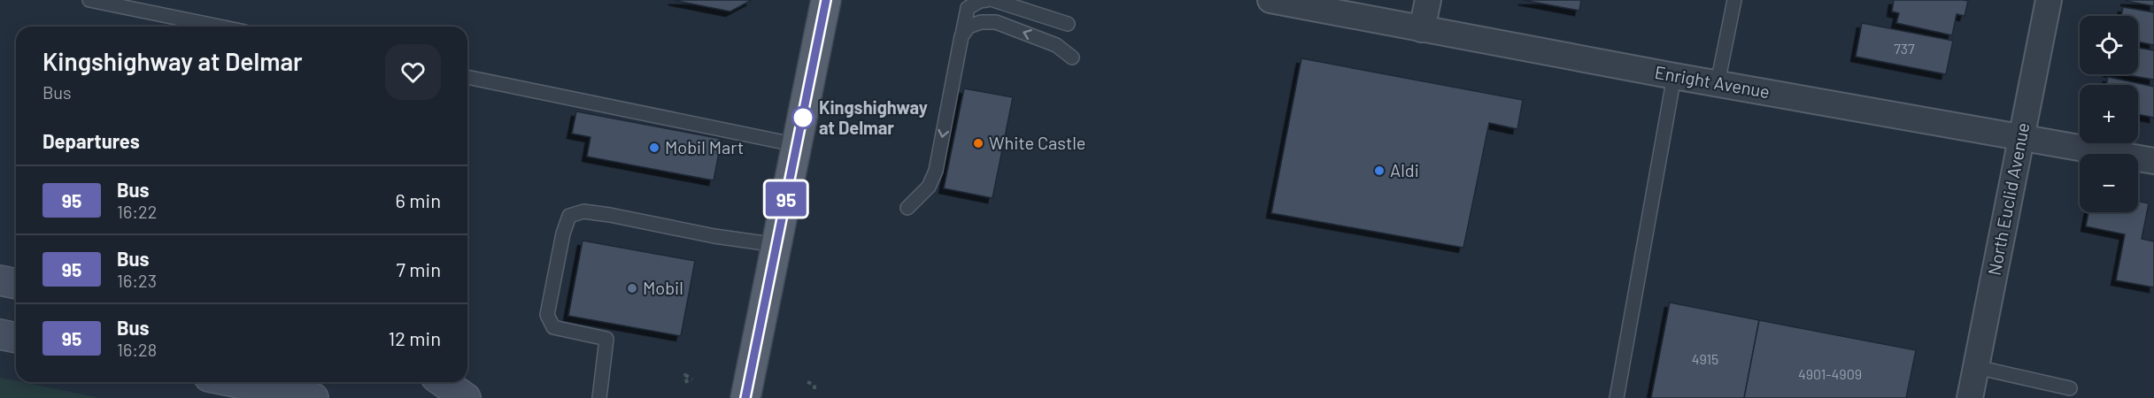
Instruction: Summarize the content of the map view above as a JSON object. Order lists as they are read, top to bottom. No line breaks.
{"streets":{"street":["Enright Avenue","North Euclid Avenue"]},"crossings":[["Enright Avenue","North Euclid Avenue"]],"places":["Kingshighway at Delmar","White Castle","Mobil Mart","Aldi","Mobil"],"lines":["bus line 95"],"house_numbers":["737","4915","4901-4909"],"page":{"on_map":"95","map_buttons":["+","−"],"heading":[["Kingshighway at Delmar","Bus"],"Departures"],"list":[{"mark":"95","name":"Bus","note":"16:22","value":"6 min"},{"mark":"95","name":"Bus","note":"16:23","value":"7 min"},{"mark":"95","name":"Bus","note":"16:28","value":"12 min"}]}}
